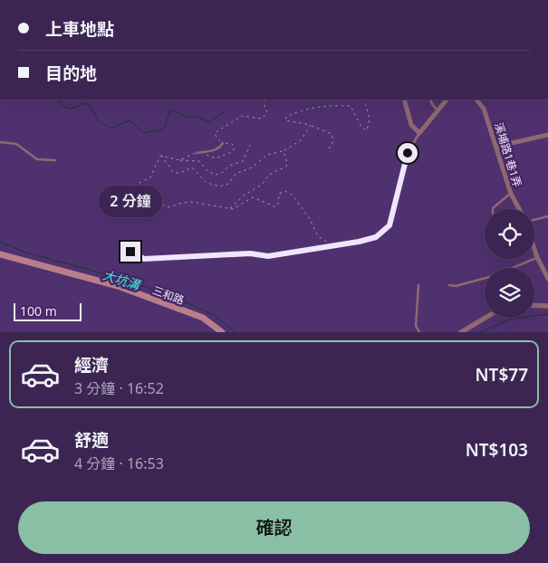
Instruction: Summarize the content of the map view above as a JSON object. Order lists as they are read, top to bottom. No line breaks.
{"streets":{"main road":["三和路"],"street":["溪埔路1巷1弄"]},"water":["大坑溝"],"scale_bar":"100 m","page":{"banner":["上車地點","目的地"],"bubble":"2 分鐘","scale":"100 m","list":[{"name":"經濟","note":"3 分鐘 · 16:52","value":"NT$77"},{"name":"舒適","note":"4 分鐘 · 16:53","value":"NT$103"}],"buttons":"確認"}}
